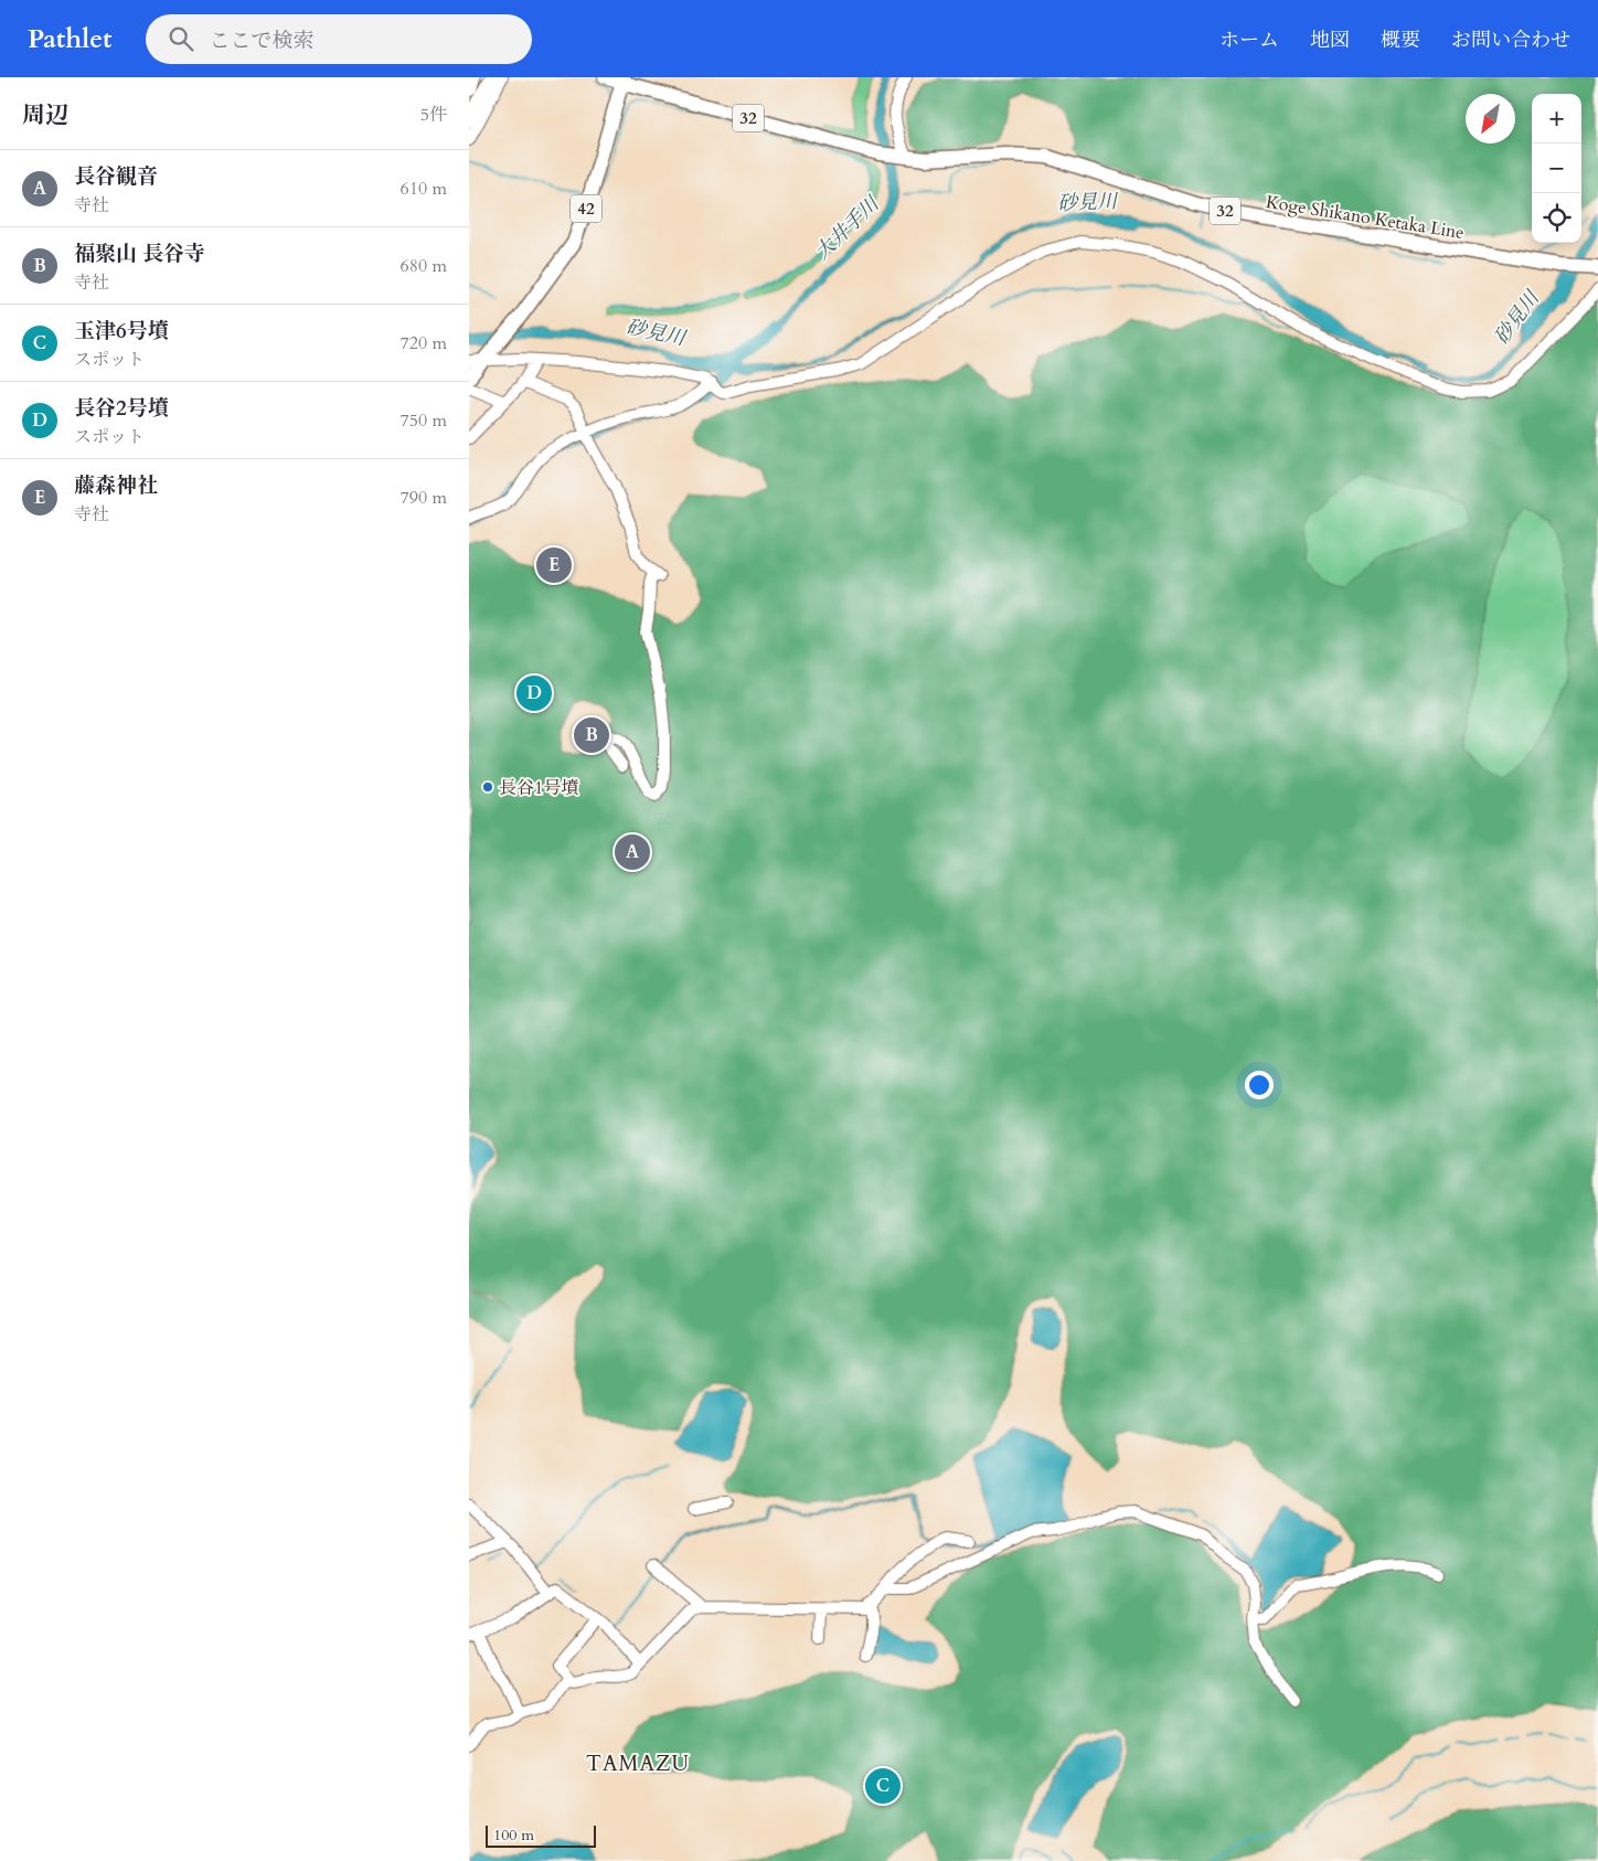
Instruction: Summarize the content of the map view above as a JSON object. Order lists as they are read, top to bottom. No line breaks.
{"streets":{"main road":["32","42","Koge Shikano Ketaka Line"]},"crossings":[["42","Koge Shikano Ketaka Line"]],"districts":["TAMAZU"],"water":["砂見川","大井手川"],"places":["長谷1号墳"],"scale_bar":"100 m","north":"bottom left","page":{"header":"Pathlet","search":"ここで検索","nav":["ホーム","地図","概要","お問い合わせ"],"heading":["周辺","5件"],"map_buttons":["+","−"],"list":[{"mark":"A","name":"長谷観音","note":"寺社","value":"610 m"},{"mark":"B","name":"福聚山 長谷寺","note":"寺社","value":"680 m"},{"mark":"C","name":"玉津6号墳","note":"スポット","value":"720 m"},{"mark":"D","name":"長谷2号墳","note":"スポット","value":"750 m"},{"mark":"E","name":"藤森神社","note":"寺社","value":"790 m"}],"pins":["E","D","B","A","C"],"scale":"100 m"}}
